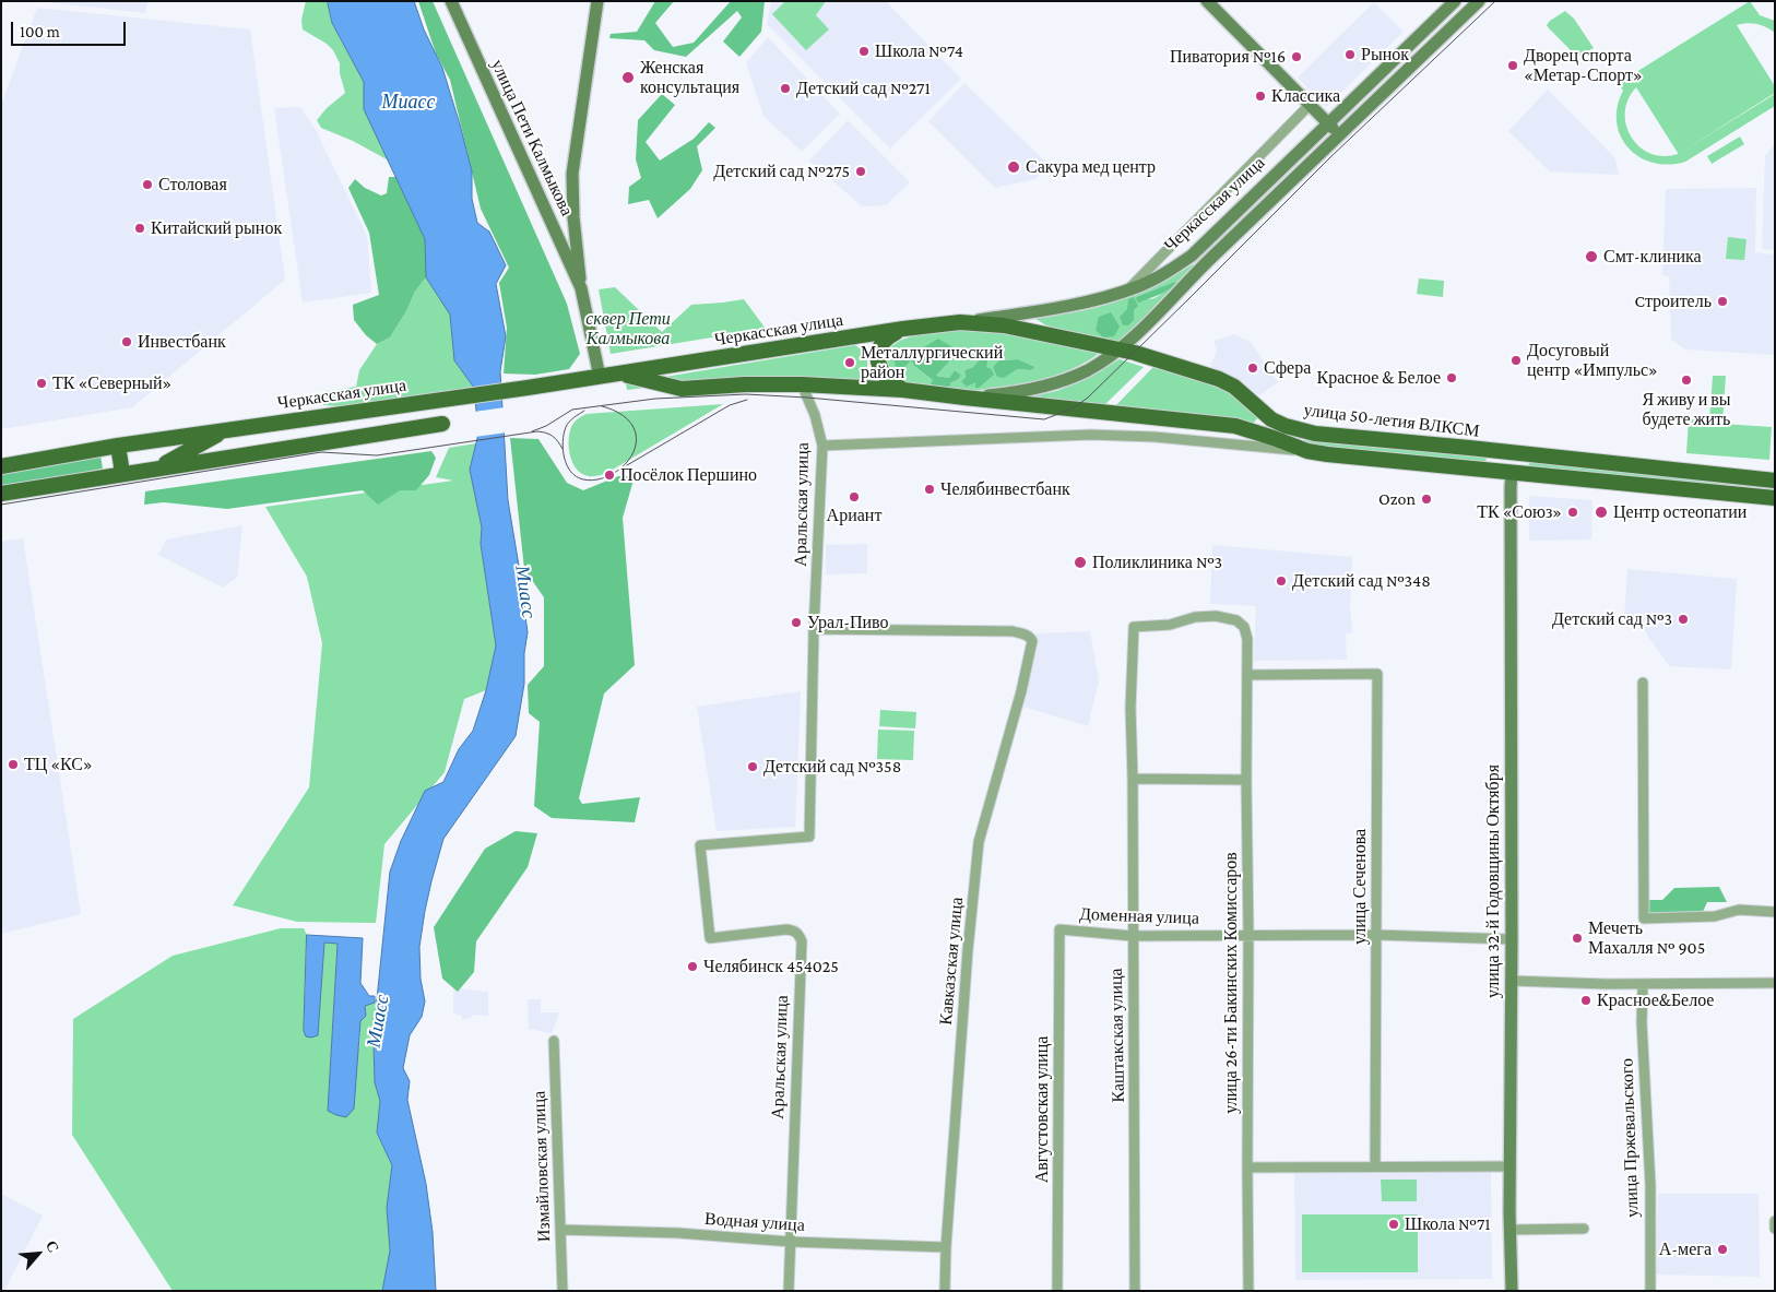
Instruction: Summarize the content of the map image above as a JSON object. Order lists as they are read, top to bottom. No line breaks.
{"streets":{"main road":["улица Пети Калмыкова","Черкасская улица","улица 50-летия ВЛКСМ","улица 32-й Годовщины Октября"],"street":["Аральская улица","улица Сеченова","Доменная улица","Кавказская улица","улица 26-ти Бакинских Комиссаров","Каштакская улица","Августовская улица","улица Пржевальского","Измайловская улица","Водная улица"]},"crossings":[["улица Пети Калмыкова","Черкасская улица"],["Черкасская улица","улица 50-летия ВЛКСМ"],["Черкасская улица","Аральская улица"],["Аральская улица","Кавказская улица"],["Аральская улица","Водная улица"],["улица 32-й Годовщины Октября","Доменная улица"],["улица Сеченова","Доменная улица"],["улица Сеченова","улица 26-ти Бакинских Комиссаров"],["Доменная улица","улица 26-ти Бакинских Комиссаров"],["Доменная улица","Каштакская улица"],["Доменная улица","Августовская улица"],["Кавказская улица","Водная улица"],["улица 26-ти Бакинских Комиссаров","Каштакская улица"],["Измайловская улица","Водная улица"]],"water":["Миасс"],"parks":["сквер Пети Калмыкова"],"places":["Школа №74","Рынок","Пиватория №16","Дворец спорта «Метар-Спорт»","Женская консультация","Детский сад №271","Классика","Сакура мед центр","Детский сад №275","Столовая","Китайский рынок","Смт-клиника","Cтроитель","Инвестбанк","Досуговый центр «Импульс»","Металлургический район","Сфера","Красное & Белое","Я живу и вы будете жить","ТК «Северный»","Посёлок Першино","Челябинвестбанк","Ариант","Ozon","ТК «Союз»","Центр остеопатии","Поликлиника №3","Детский сад №348","Детский сад №3","Урал-Пиво","ТЦ «КС»","Детский сад №358","Мечеть Махалля № 905","Челябинск 454025","Красное&Белое","Школа №71","А-мега"],"scale_bar":"100 m","north":"top right"}
